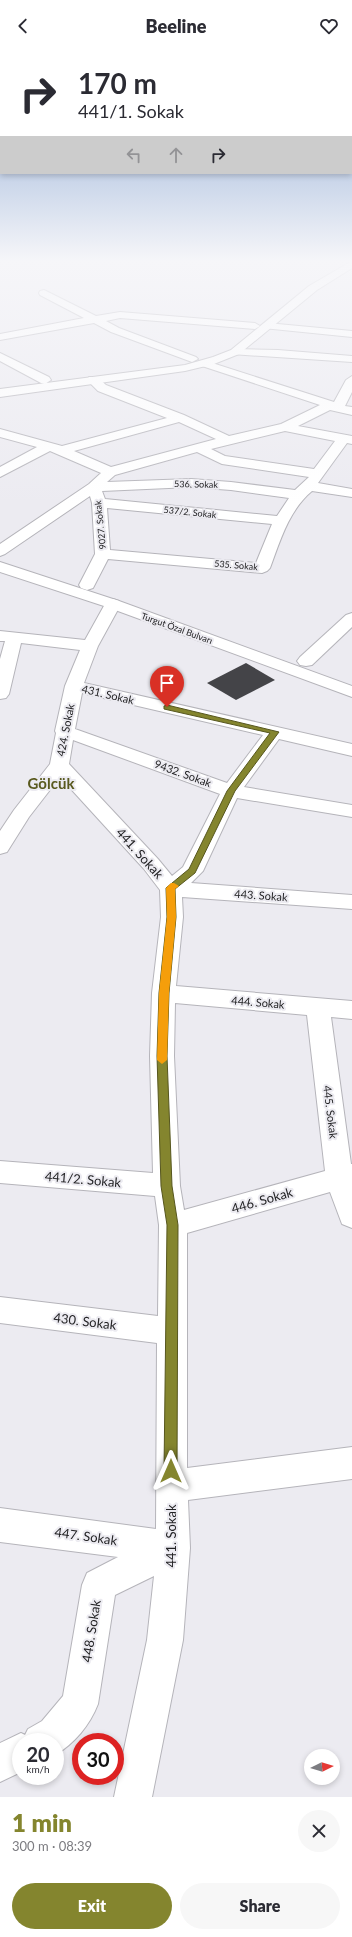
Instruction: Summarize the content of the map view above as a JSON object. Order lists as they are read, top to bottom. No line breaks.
{"streets":{"street":["536. Sokak","537/2. Sokak","9027. Sokak","535. Sokak","Turgut Özal Bulvarı","431. Sokak","424. Sokak","9432. Sokak","441. Sokak","443. Sokak","444. Sokak","445. Sokak","441/2. Sokak","446. Sokak","430. Sokak","447. Sokak","448. Sokak"]},"crossings":[["536. Sokak","9027. Sokak"],["536. Sokak","535. Sokak"],["537/2. Sokak","9027. Sokak"],["537/2. Sokak","535. Sokak"],["9027. Sokak","535. Sokak"],["9027. Sokak","Turgut Özal Bulvarı"],["Turgut Özal Bulvarı","424. Sokak"],["431. Sokak","424. Sokak"],["424. Sokak","9432. Sokak"],["424. Sokak","441. Sokak"],["441. Sokak","443. Sokak"],["441. Sokak","444. Sokak"],["441. Sokak","441/2. Sokak"],["441. Sokak","446. Sokak"],["441. Sokak","430. Sokak"],["441. Sokak","447. Sokak"],["441. Sokak","448. Sokak"],["444. Sokak","445. Sokak"],["445. Sokak","446. Sokak"],["447. Sokak","448. Sokak"]],"districts":["Gölcük"],"north":"right","page":{"header":"Beeline","turn":["170 m","441/1. Sokak"],"speed":"20 km/h","limit":"30","heading":["1 min","300 m · 08:39"],"buttons":["Exit","Share"]}}
